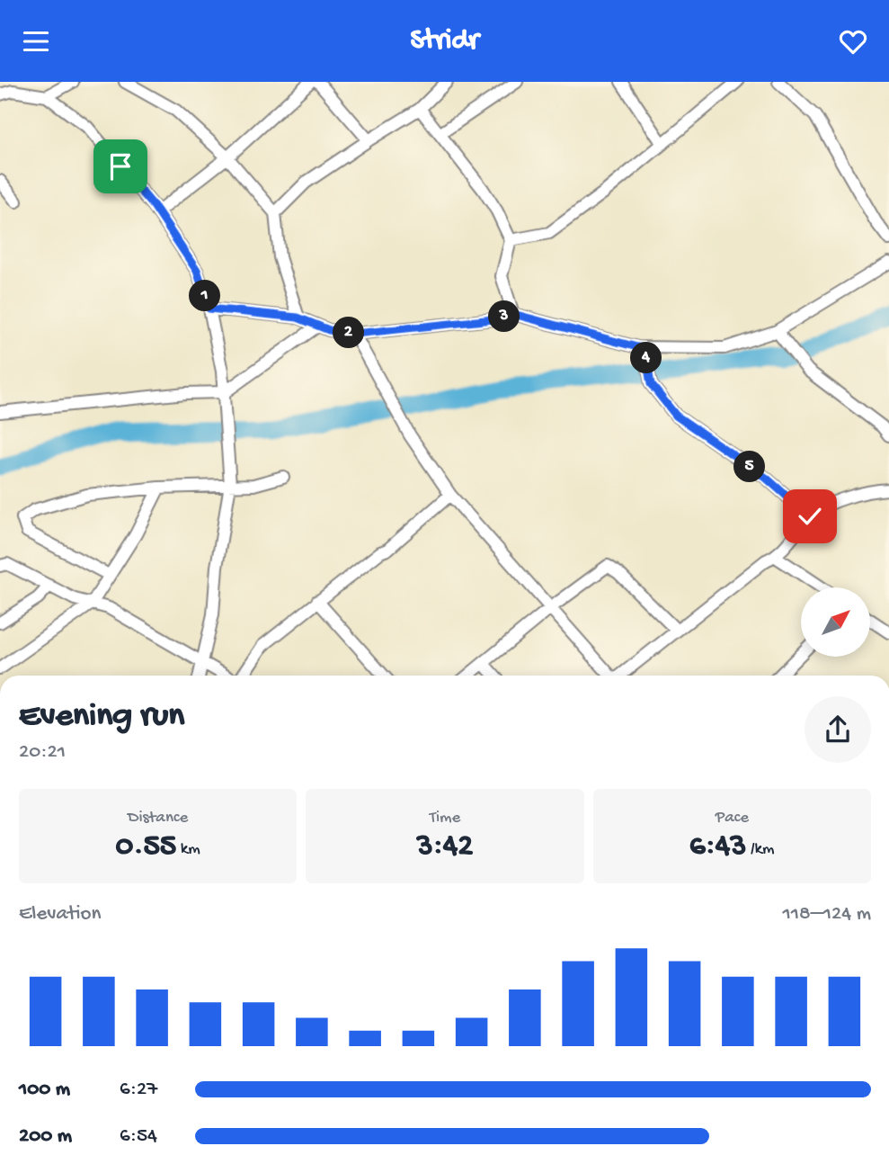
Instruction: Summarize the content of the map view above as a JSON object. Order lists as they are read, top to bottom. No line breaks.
{"north":"top right","page":{"header":"Stridr","pins":["1","3","2","4","5"],"heading":["Evening run","20:21"],"stats":[["Distance","0.55 km"],["Time","3:42"],["Pace","6:43 /km"]],"chart":["Elevation","118–124 m"],"list":[{"name":"100 m","note":"6:27"},{"name":"200 m","note":"6:54"}]}}
